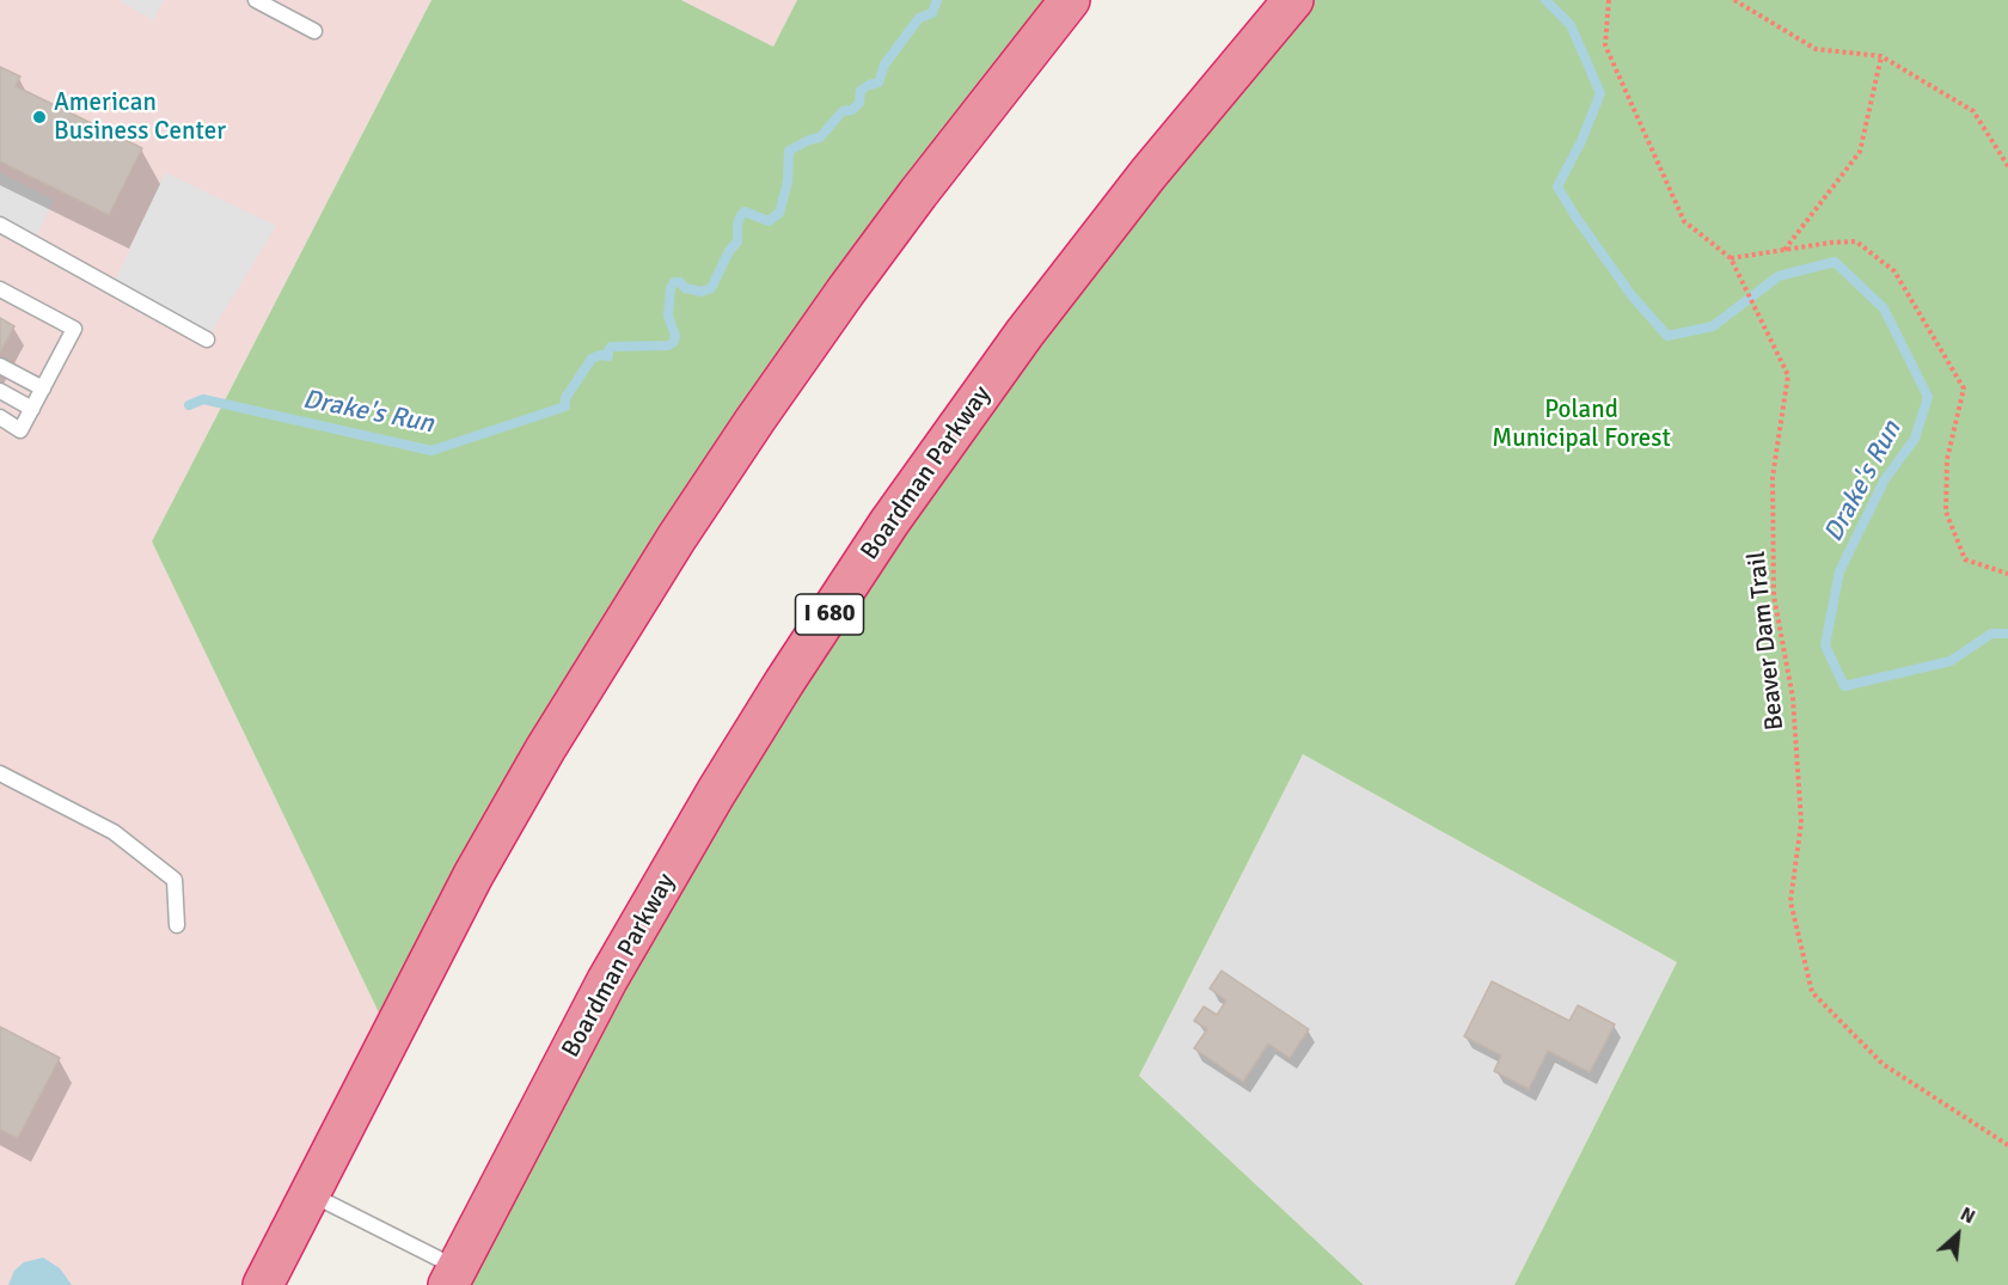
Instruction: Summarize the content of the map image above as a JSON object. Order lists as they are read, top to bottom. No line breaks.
{"streets":{"highway":["Boardman Parkway","I 680"],"path":["Beaver Dam Trail"]},"water":["Drake's Run"],"parks":["Poland Municipal Forest"],"places":["American Business Center"],"north":"top right"}
